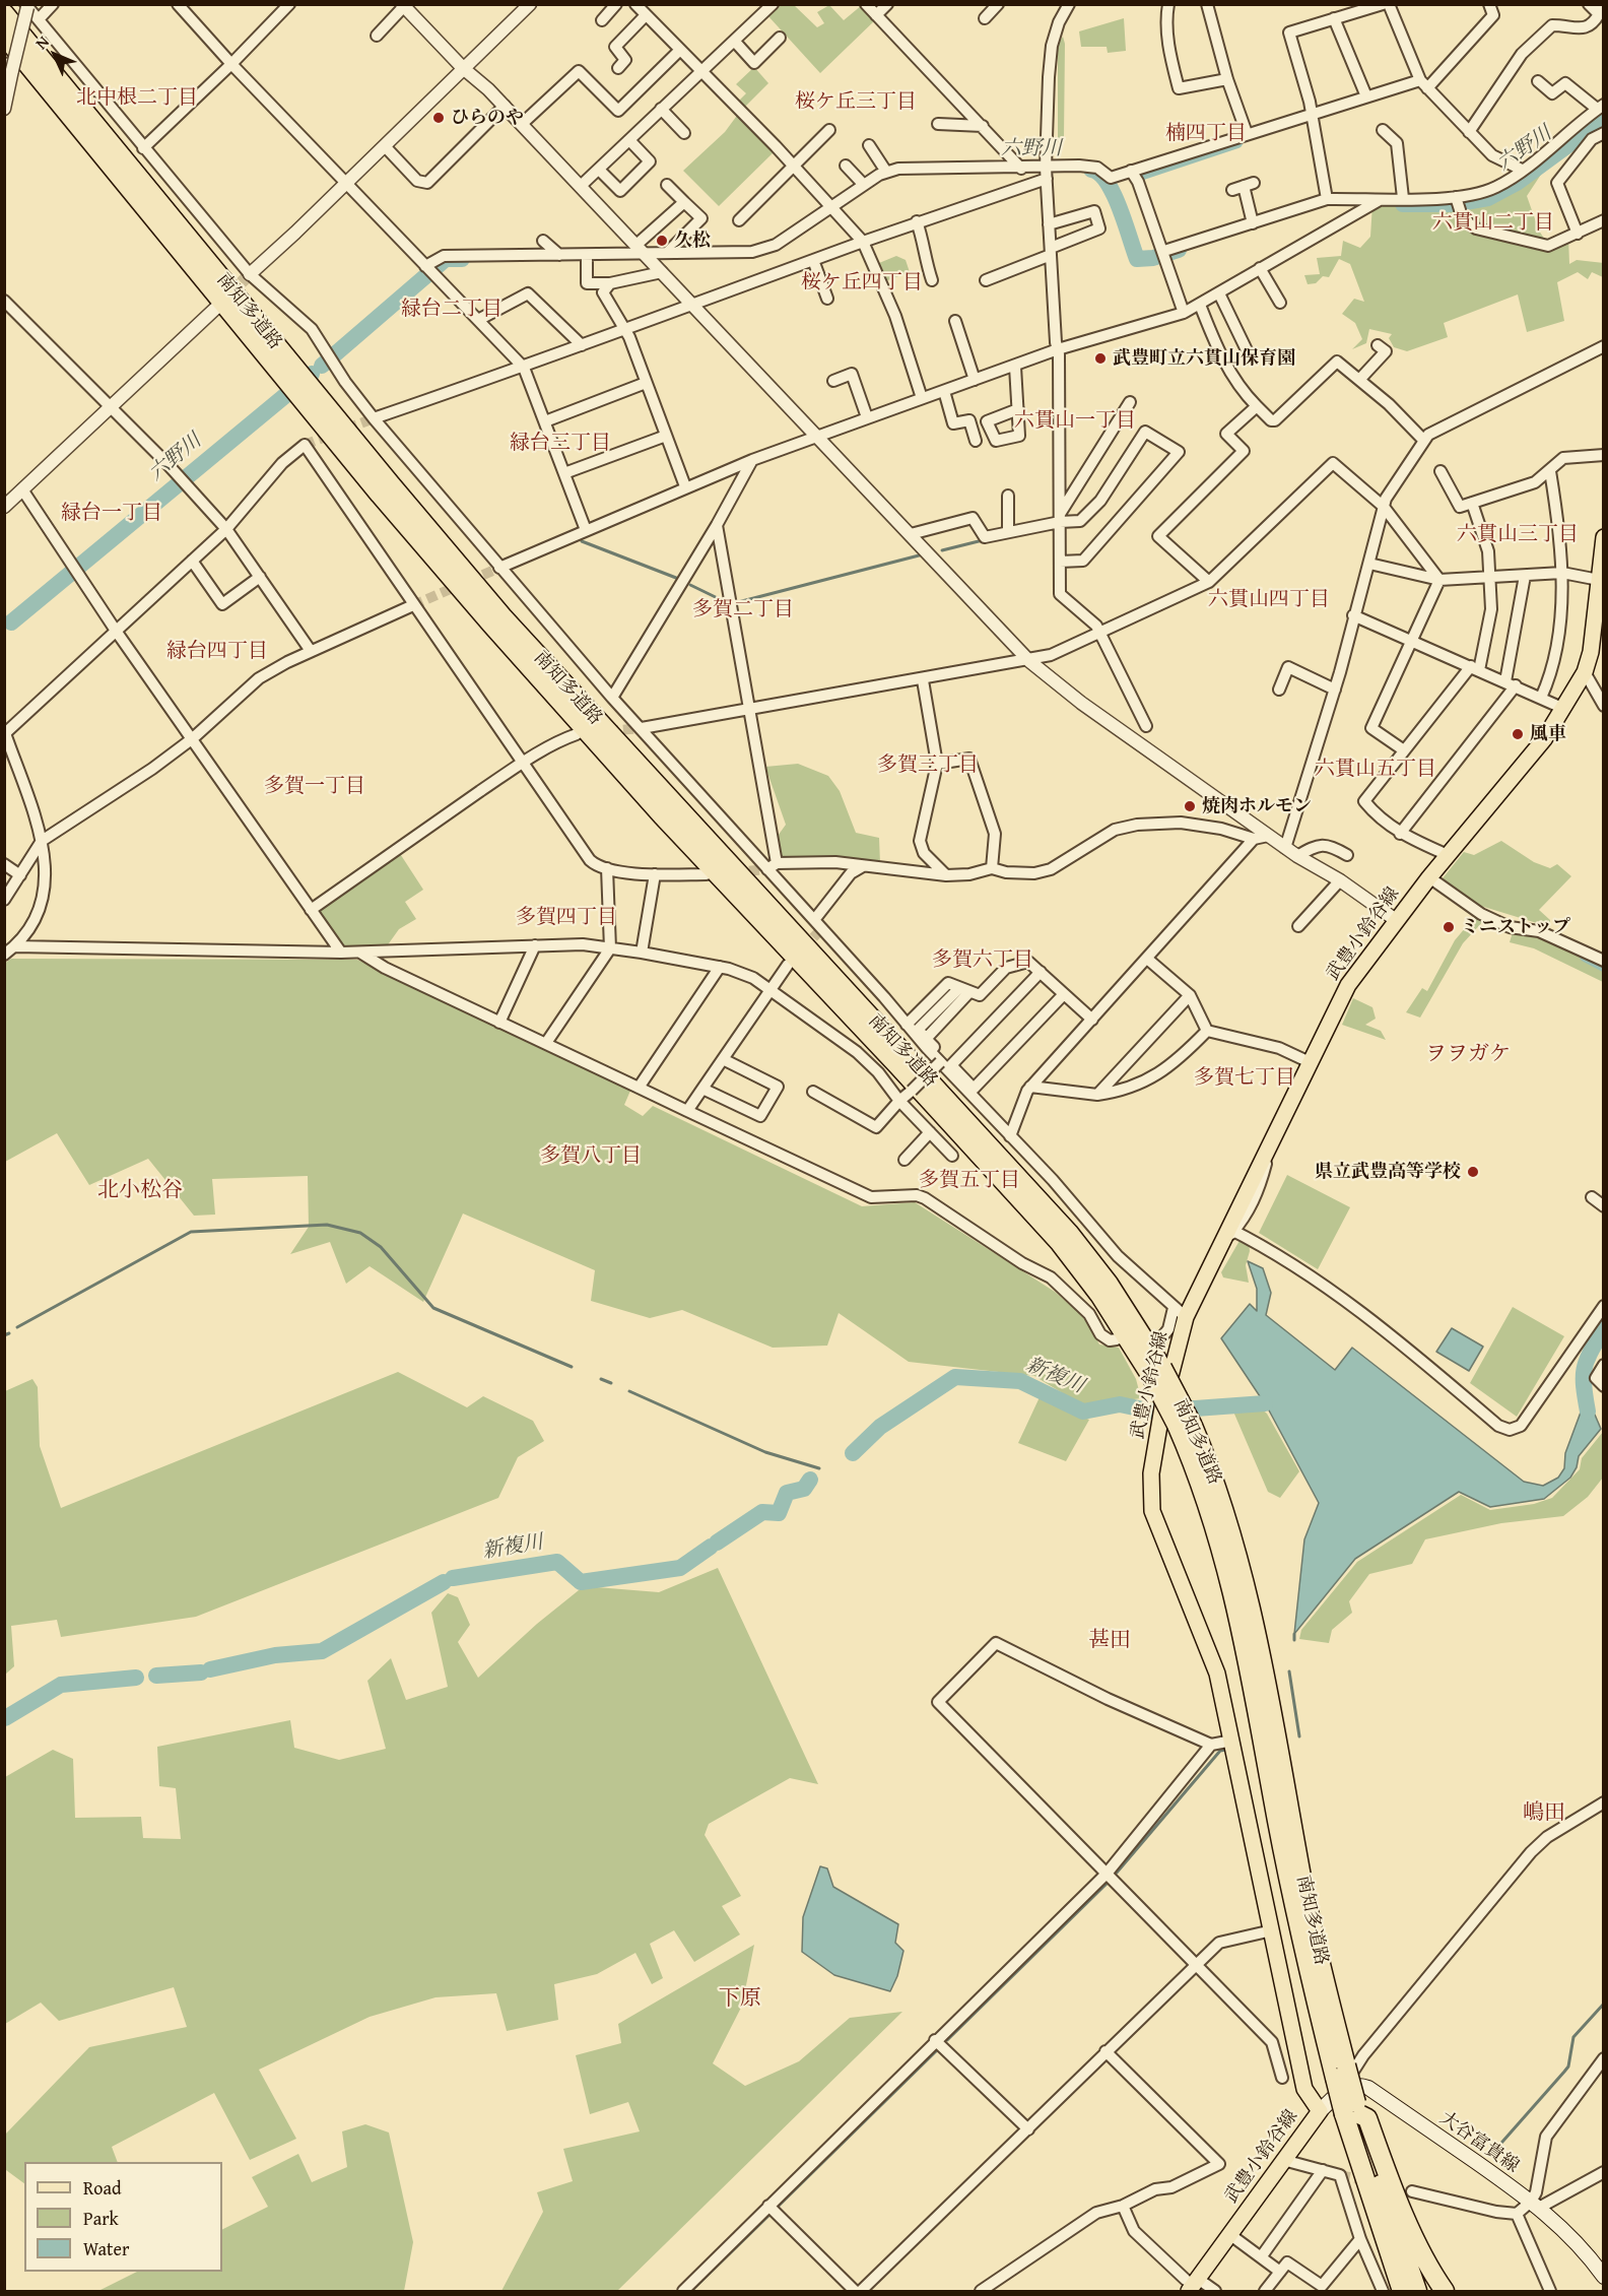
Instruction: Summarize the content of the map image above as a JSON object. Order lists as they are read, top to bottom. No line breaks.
{"streets":{"highway":["南知多道路"],"main road":["武豊小鈴谷線","大谷富貴線"]},"crossings":[["南知多道路","武豊小鈴谷線"],["南知多道路","大谷富貴線"]],"districts":["北中根二丁目","桜ケ丘三丁目","楠四丁目","六貫山二丁目","桜ケ丘四丁目","緑台二丁目","六貫山一丁目","緑台三丁目","緑台一丁目","六貫山三丁目","六貫山四丁目","多賀二丁目","緑台四丁目","多賀三丁目","六貫山五丁目","多賀一丁目","多賀四丁目","多賀六丁目","ヲヲガケ","多賀七丁目","多賀八丁目","多賀五丁目","北小松谷","甚田","嶋田","下原"],"water":["六野川","新複川"],"places":["ひらのや","久松","武豊町立六貫山保育園","風車","焼肉ホルモン","ミニストップ","県立武豊高等学校"],"legend":["Road","Park","Water"],"north":"top left"}
